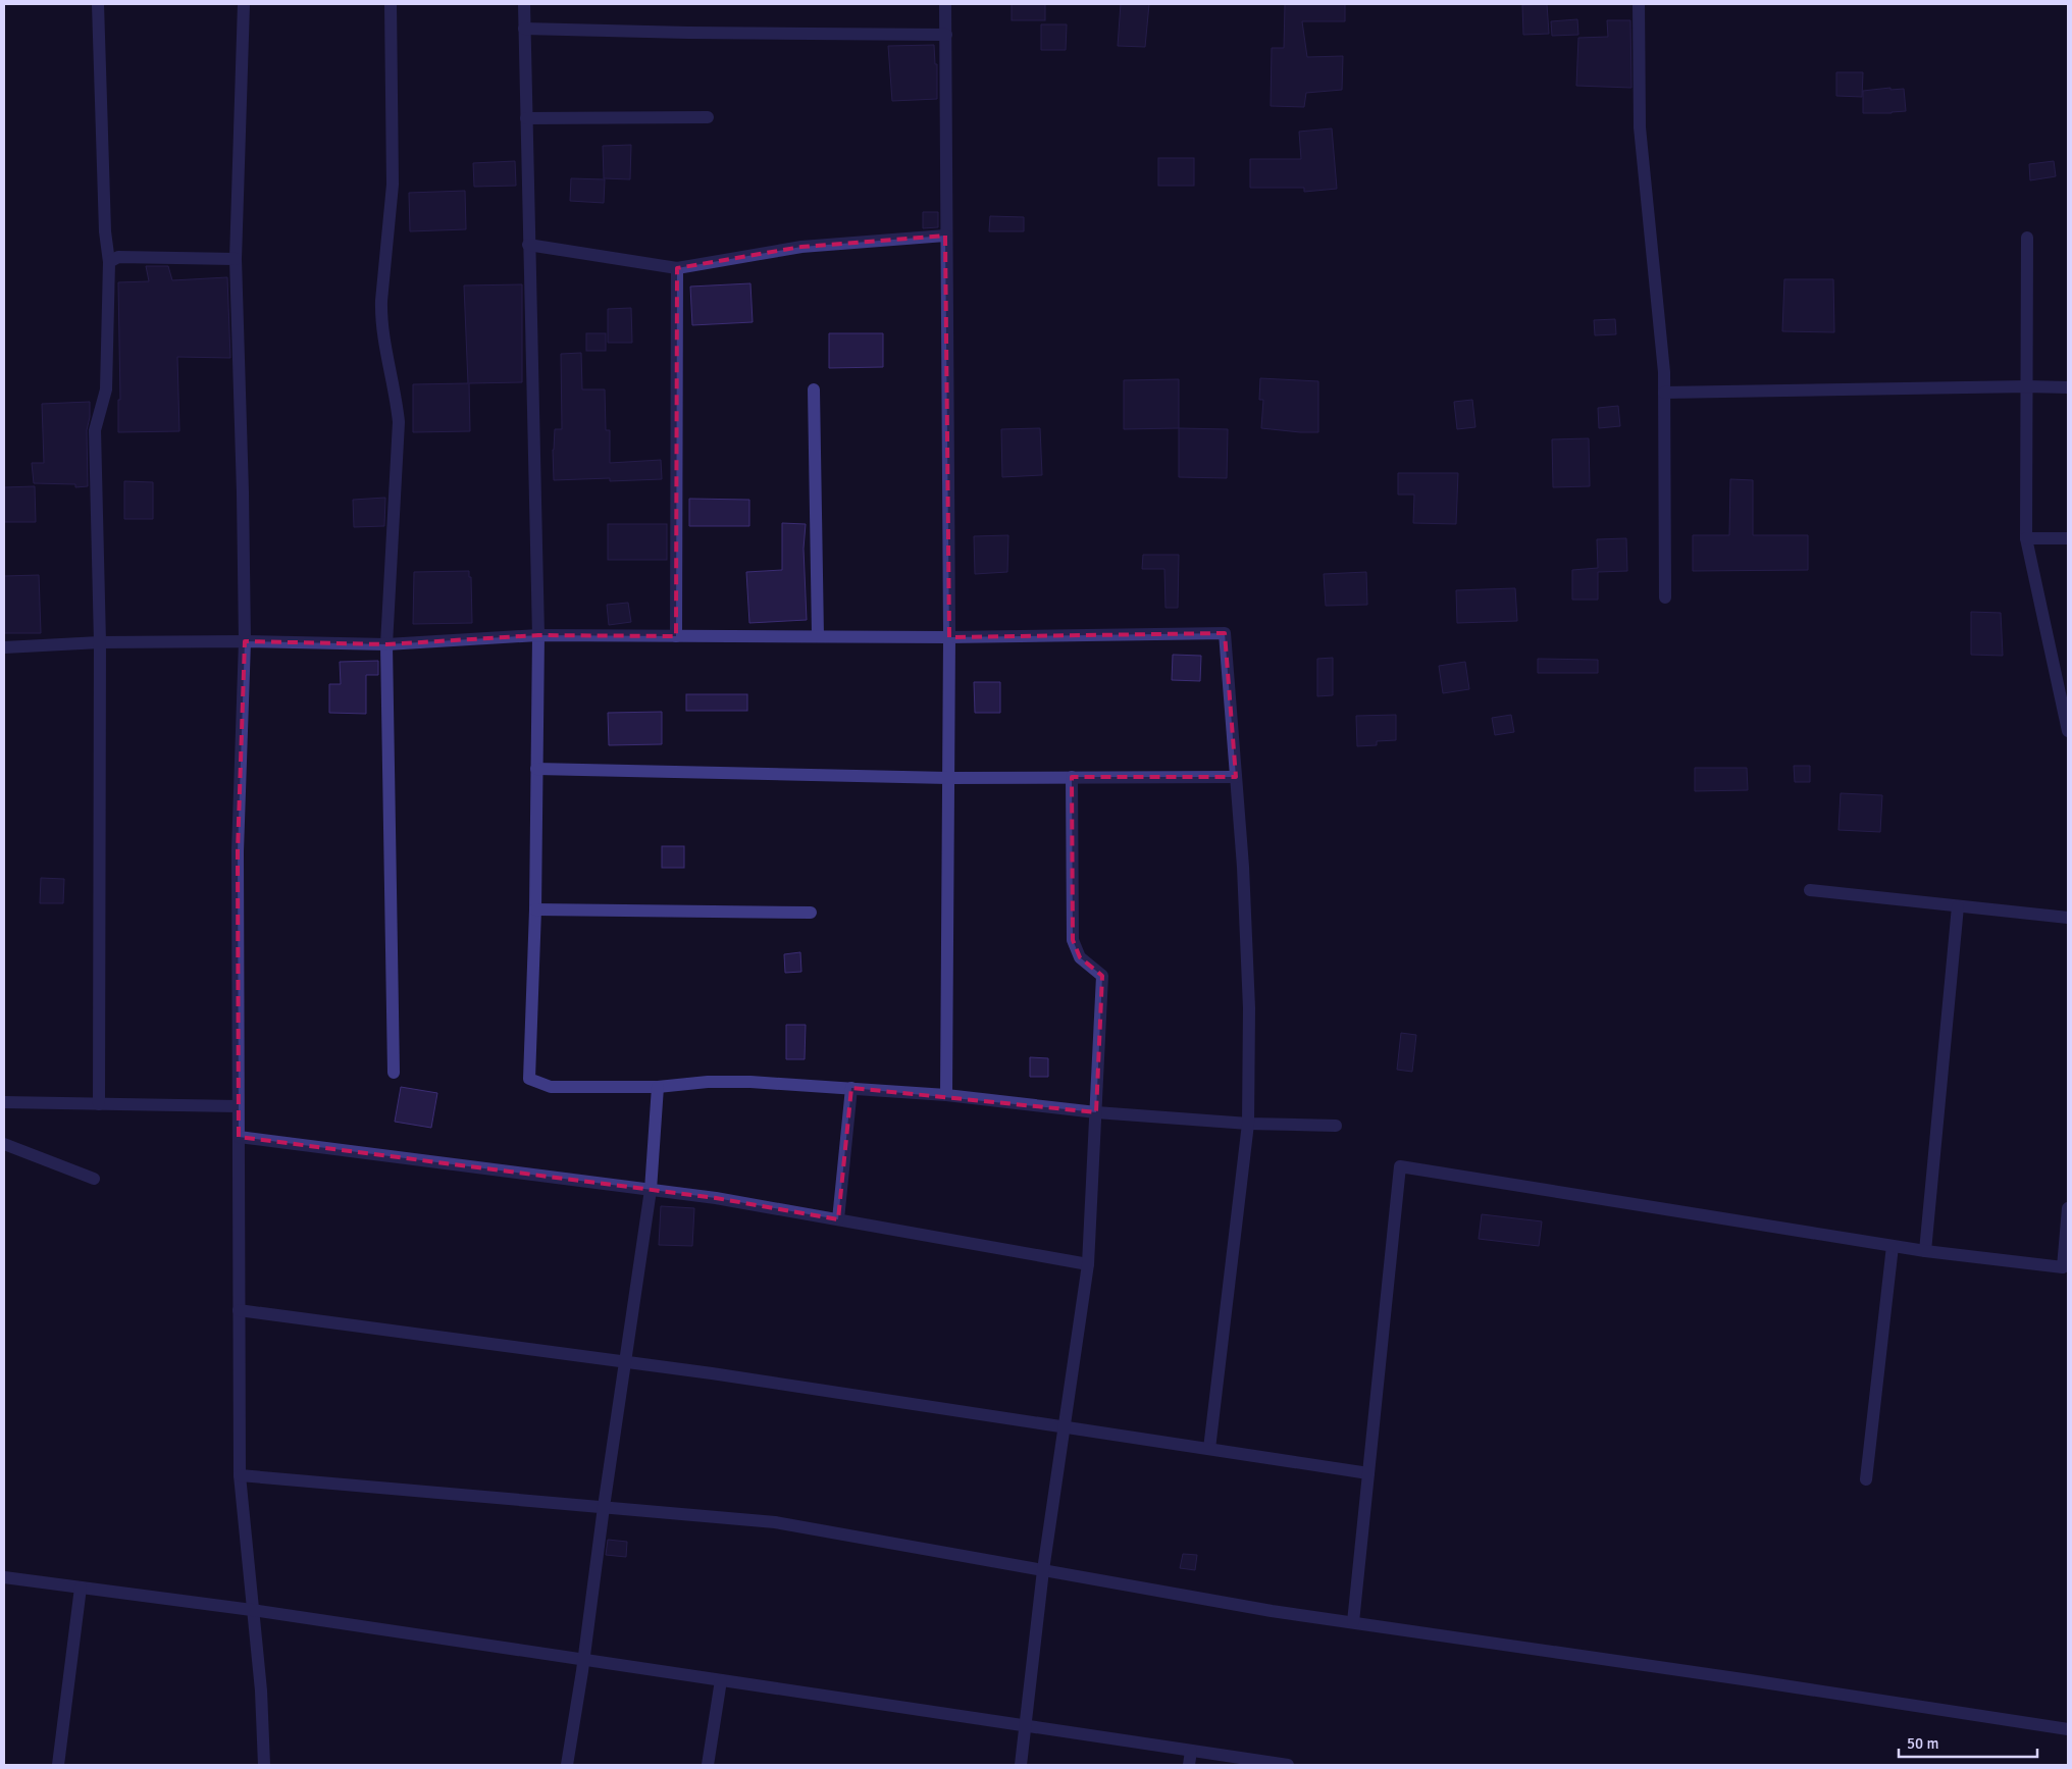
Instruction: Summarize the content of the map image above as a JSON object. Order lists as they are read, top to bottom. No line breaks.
{"scale_bar":"50 m"}
